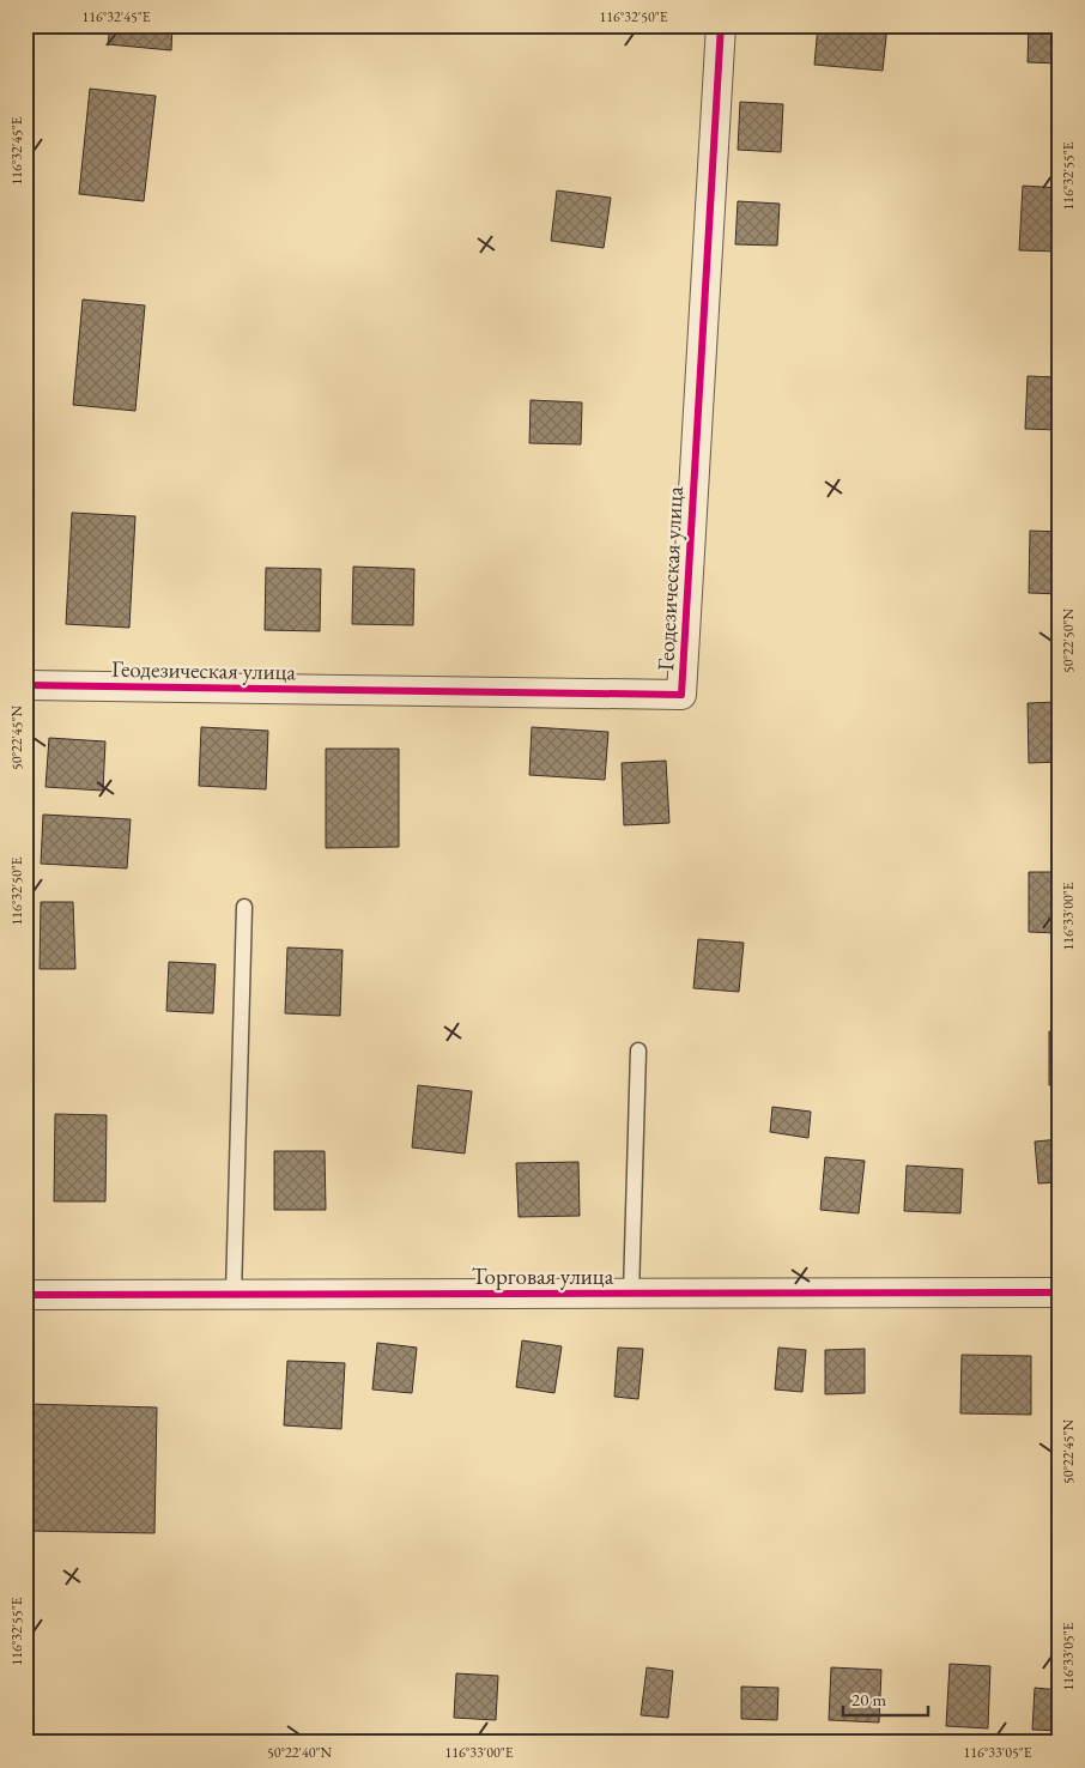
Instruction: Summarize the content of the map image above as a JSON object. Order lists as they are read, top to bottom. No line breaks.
{"streets":{"street":["Геодезическая улица","Торговая улица"]},"scale_bar":"20 m","coordinates":["116°32'45\"E","116°32'50\"E","116°32'55\"E","50°22'50\"N","50°22'45\"N","116°33'00\"E","116°33'05\"E","50°22'40\"N"]}
